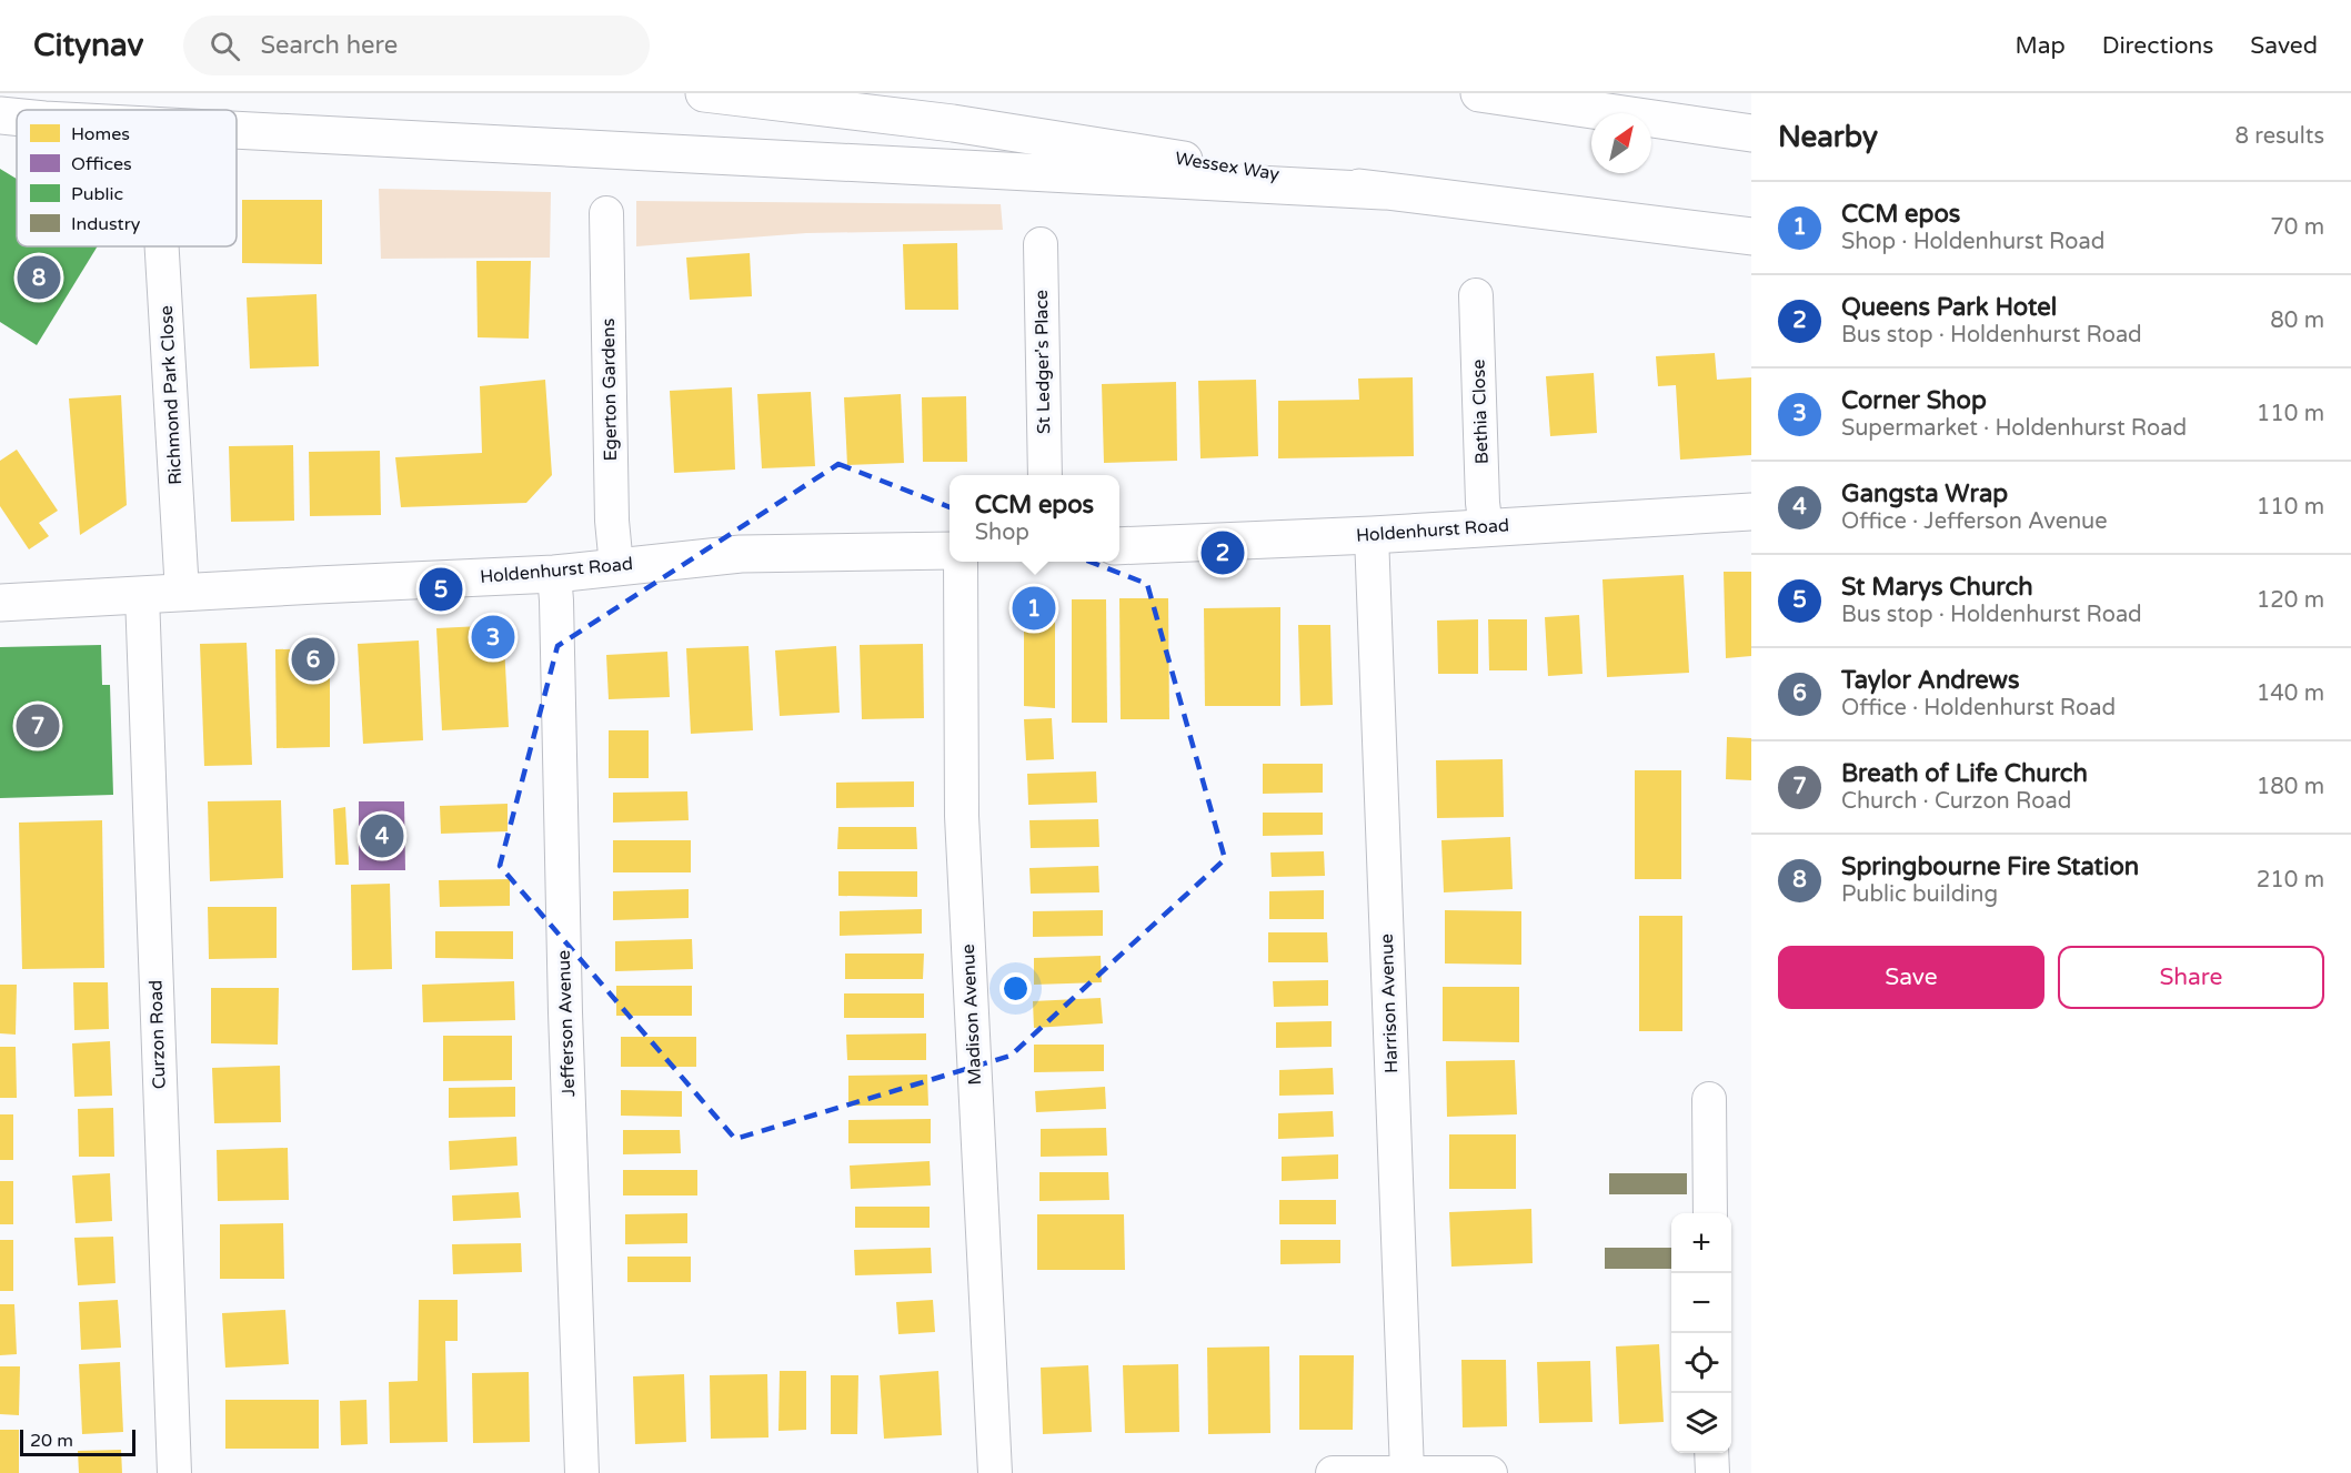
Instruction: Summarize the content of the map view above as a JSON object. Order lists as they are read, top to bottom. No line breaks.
{"streets":{"main road":["Wessex Way","Holdenhurst Road"],"street":["St Ledger's Place","Egerton Gardens","Richmond Park Close","Bethia Close","Harrison Avenue","Madison Avenue","Jefferson Avenue","Curzon Road"]},"crossings":[["Egerton Gardens","Holdenhurst Road"],["Richmond Park Close","Holdenhurst Road"],["Bethia Close","Holdenhurst Road"],["Holdenhurst Road","Harrison Avenue"],["Holdenhurst Road","Jefferson Avenue"],["Holdenhurst Road","Curzon Road"]],"legend":["Homes","Offices","Public","Industry"],"scale_bar":"20 m","north":"top right","page":{"header":"Citynav","search":"Search here","nav":["Map","Directions","Saved"],"heading":["Nearby","8 results"],"list":[{"mark":"1","name":"CCM epos","note":"Shop · Holdenhurst Road","value":"70 m"},{"mark":"2","name":"Queens Park Hotel","note":"Bus stop · Holdenhurst Road","value":"80 m"},{"mark":"3","name":"Corner Shop","note":"Supermarket · Holdenhurst Road","value":"110 m"},{"mark":"4","name":"Gangsta Wrap","note":"Office · Jefferson Avenue","value":"110 m"},{"mark":"5","name":"St Marys Church","note":"Bus stop · Holdenhurst Road","value":"120 m"},{"mark":"6","name":"Taylor Andrews","note":"Office · Holdenhurst Road","value":"140 m"},{"mark":"7","name":"Breath of Life Church","note":"Church · Curzon Road","value":"180 m"},{"mark":"8","name":"Springbourne Fire Station","note":"Public building","value":"210 m"}],"pins":["8","2","5","1","3","6","7","4"],"popup":["CCM epos","Shop"],"buttons":["Save","Share"],"map_buttons":["+","−"],"scale":"20 m"}}
